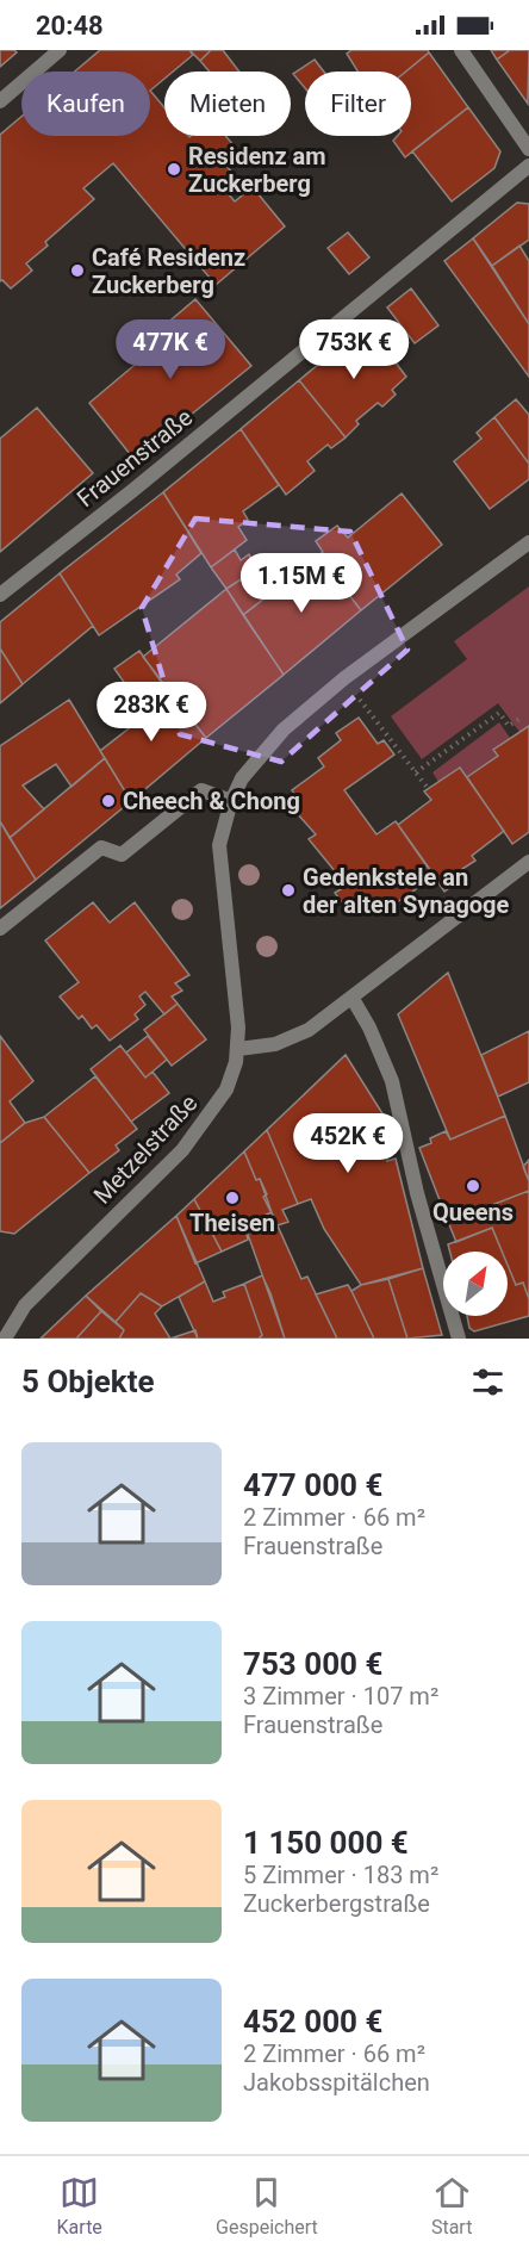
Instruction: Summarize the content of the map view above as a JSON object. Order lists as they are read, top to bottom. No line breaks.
{"streets":{"street":["Frauenstraße","Metzelstraße"]},"places":["Residenz am Zuckerberg","Café Residenz Zuckerberg","Cheech & Chong","Gedenkstele an der alten Synagoge","Queens","Theisen"],"north":"top right","page":{"status":"20:48","chip":["Kaufen","Mieten","Filter"],"price":["477K €","753K €","1.15M €","283K €","452K €"],"heading":"5 Objekte","list":[{"name":"477 000 €","note":"2 Zimmer · 66 m² · Frauenstraße"},{"name":"753 000 €","note":"3 Zimmer · 107 m² · Frauenstraße"},{"name":"1 150 000 €","note":"5 Zimmer · 183 m² · Zuckerbergstraße"},{"name":"452 000 €","note":"2 Zimmer · 66 m² · Jakobsspitälchen"}],"tabs":["Karte","Gespeichert","Start"]}}
